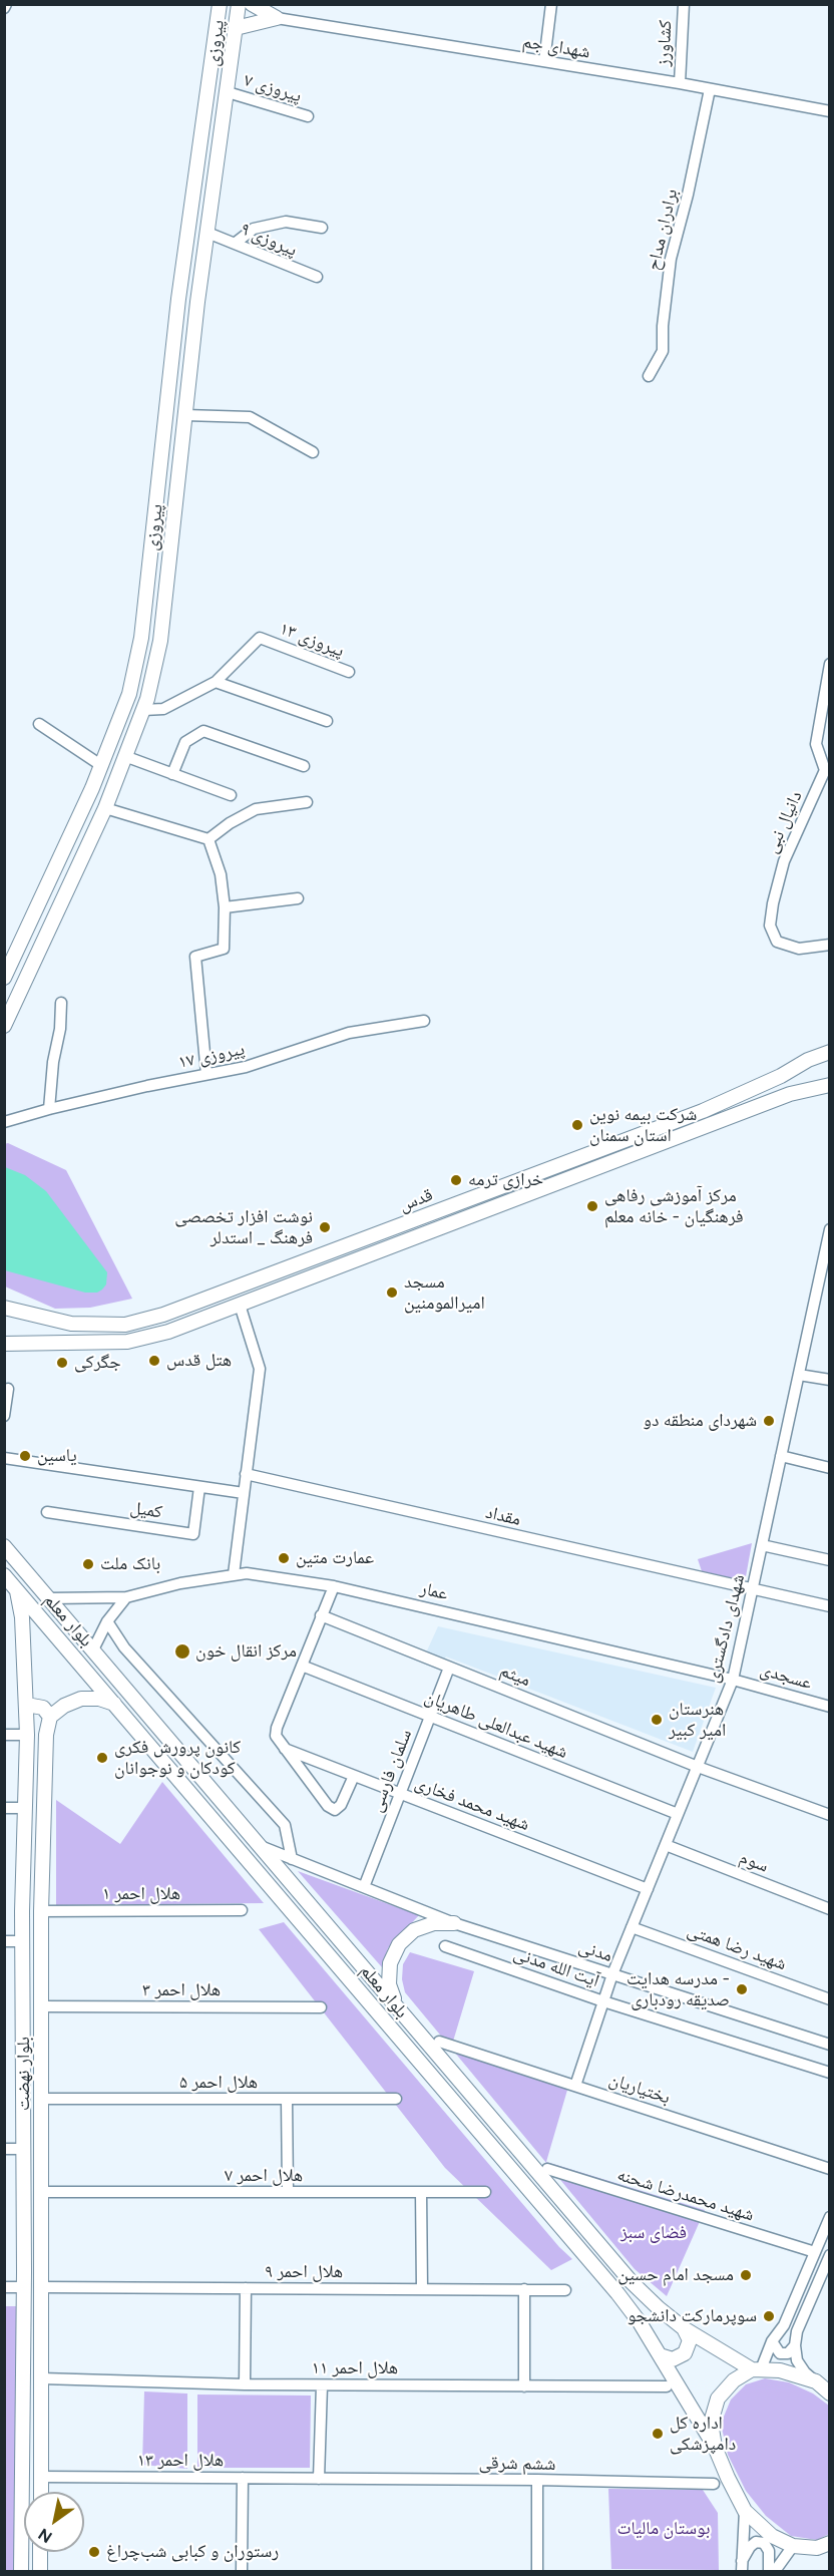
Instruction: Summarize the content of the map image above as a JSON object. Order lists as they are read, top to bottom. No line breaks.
{"streets":{"main road":["پیروزی","قدس","بلوار معلم","بلوار نهضت"],"street":["کشاورز","شهدای جم","پیروزی ۷","برادران مداح","پیروزی ۹","پیروزی ۱۳","دانیال نبی","پیروزی ۱۷","کمیل","مقداد","عمار","شهدای دادگستری","میثم","عسجدی","شهید عبدالعلی طاهریان","سلمان فارسی","شهید محمد فخاری","سوم","هلال احمر ۱","شهید رضا همتی","مدنی","آیت الله مدنی","هلال احمر ۳","هلال احمر ۵","بختیاریان","هلال احمر ۷","شهید محمدرضا شحنه","هلال احمر ۹","هلال احمر ۱۱","هلال احمر ۱۳","ششم شرقی"]},"crossings":[["پیروزی","پیروزی ۷"],["پیروزی","پیروزی ۹"],["پیروزی","پیروزی ۱۳"],["کشاورز","شهدای جم"],["شهدای جم","برادران مداح"],["مقداد","شهدای دادگستری"],["عمار","بلوار معلم"],["عمار","شهدای دادگستری"],["عمار","عسجدی"],["بلوار معلم","مدنی"],["بلوار معلم","بلوار نهضت"],["شهدای دادگستری","میثم"],["شهدای دادگستری","عسجدی"],["شهدای دادگستری","شهید عبدالعلی طاهریان"],["شهدای دادگستری","شهید محمد فخاری"],["شهدای دادگستری","سوم"],["شهدای دادگستری","شهید رضا همتی"],["شهدای دادگستری","مدنی"],["شهدای دادگستری","آیت الله مدنی"],["شهدای دادگستری","بختیاریان"],["میثم","سلمان فارسی"],["شهید عبدالعلی طاهریان","سلمان فارسی"],["سلمان فارسی","شهید محمد فخاری"],["سلمان فارسی","مدنی"],["هلال احمر ۱","بلوار نهضت"],["هلال احمر ۳","بلوار نهضت"],["بلوار نهضت","هلال احمر ۵"],["بلوار نهضت","هلال احمر ۷"],["بلوار نهضت","هلال احمر ۹"],["بلوار نهضت","هلال احمر ۱۱"],["بلوار نهضت","هلال احمر ۱۳"],["هلال احمر ۱۳","ششم شرقی"]],"parks":["فضای سبز","بوستان مالیات"],"places":["شرکت بیمه نوین استان سمنان","خرازی ترمه","مرکز آموزشی رفاهی فرهنگیان - خانه معلم","نوشت افزار تخصصی فرهنگ _ استدلر","مسجد امیرالمومنین","هتل قدس","جگرکی","شهردای منطقه دو","یاسین","عمارت متین","بانک ملت","مرکز انقال خون","هنرستان امیر کبیر","کانون پرورش فکری کودکان و نوجوانان","مدرسه هدایت - صدیقه رودباری","مسجد امام حسین","سوپرمارکت دانشجو","اداره کل دامپزشکی","رستوران و کبابی شب‌چراغ"],"north":"bottom left"}
